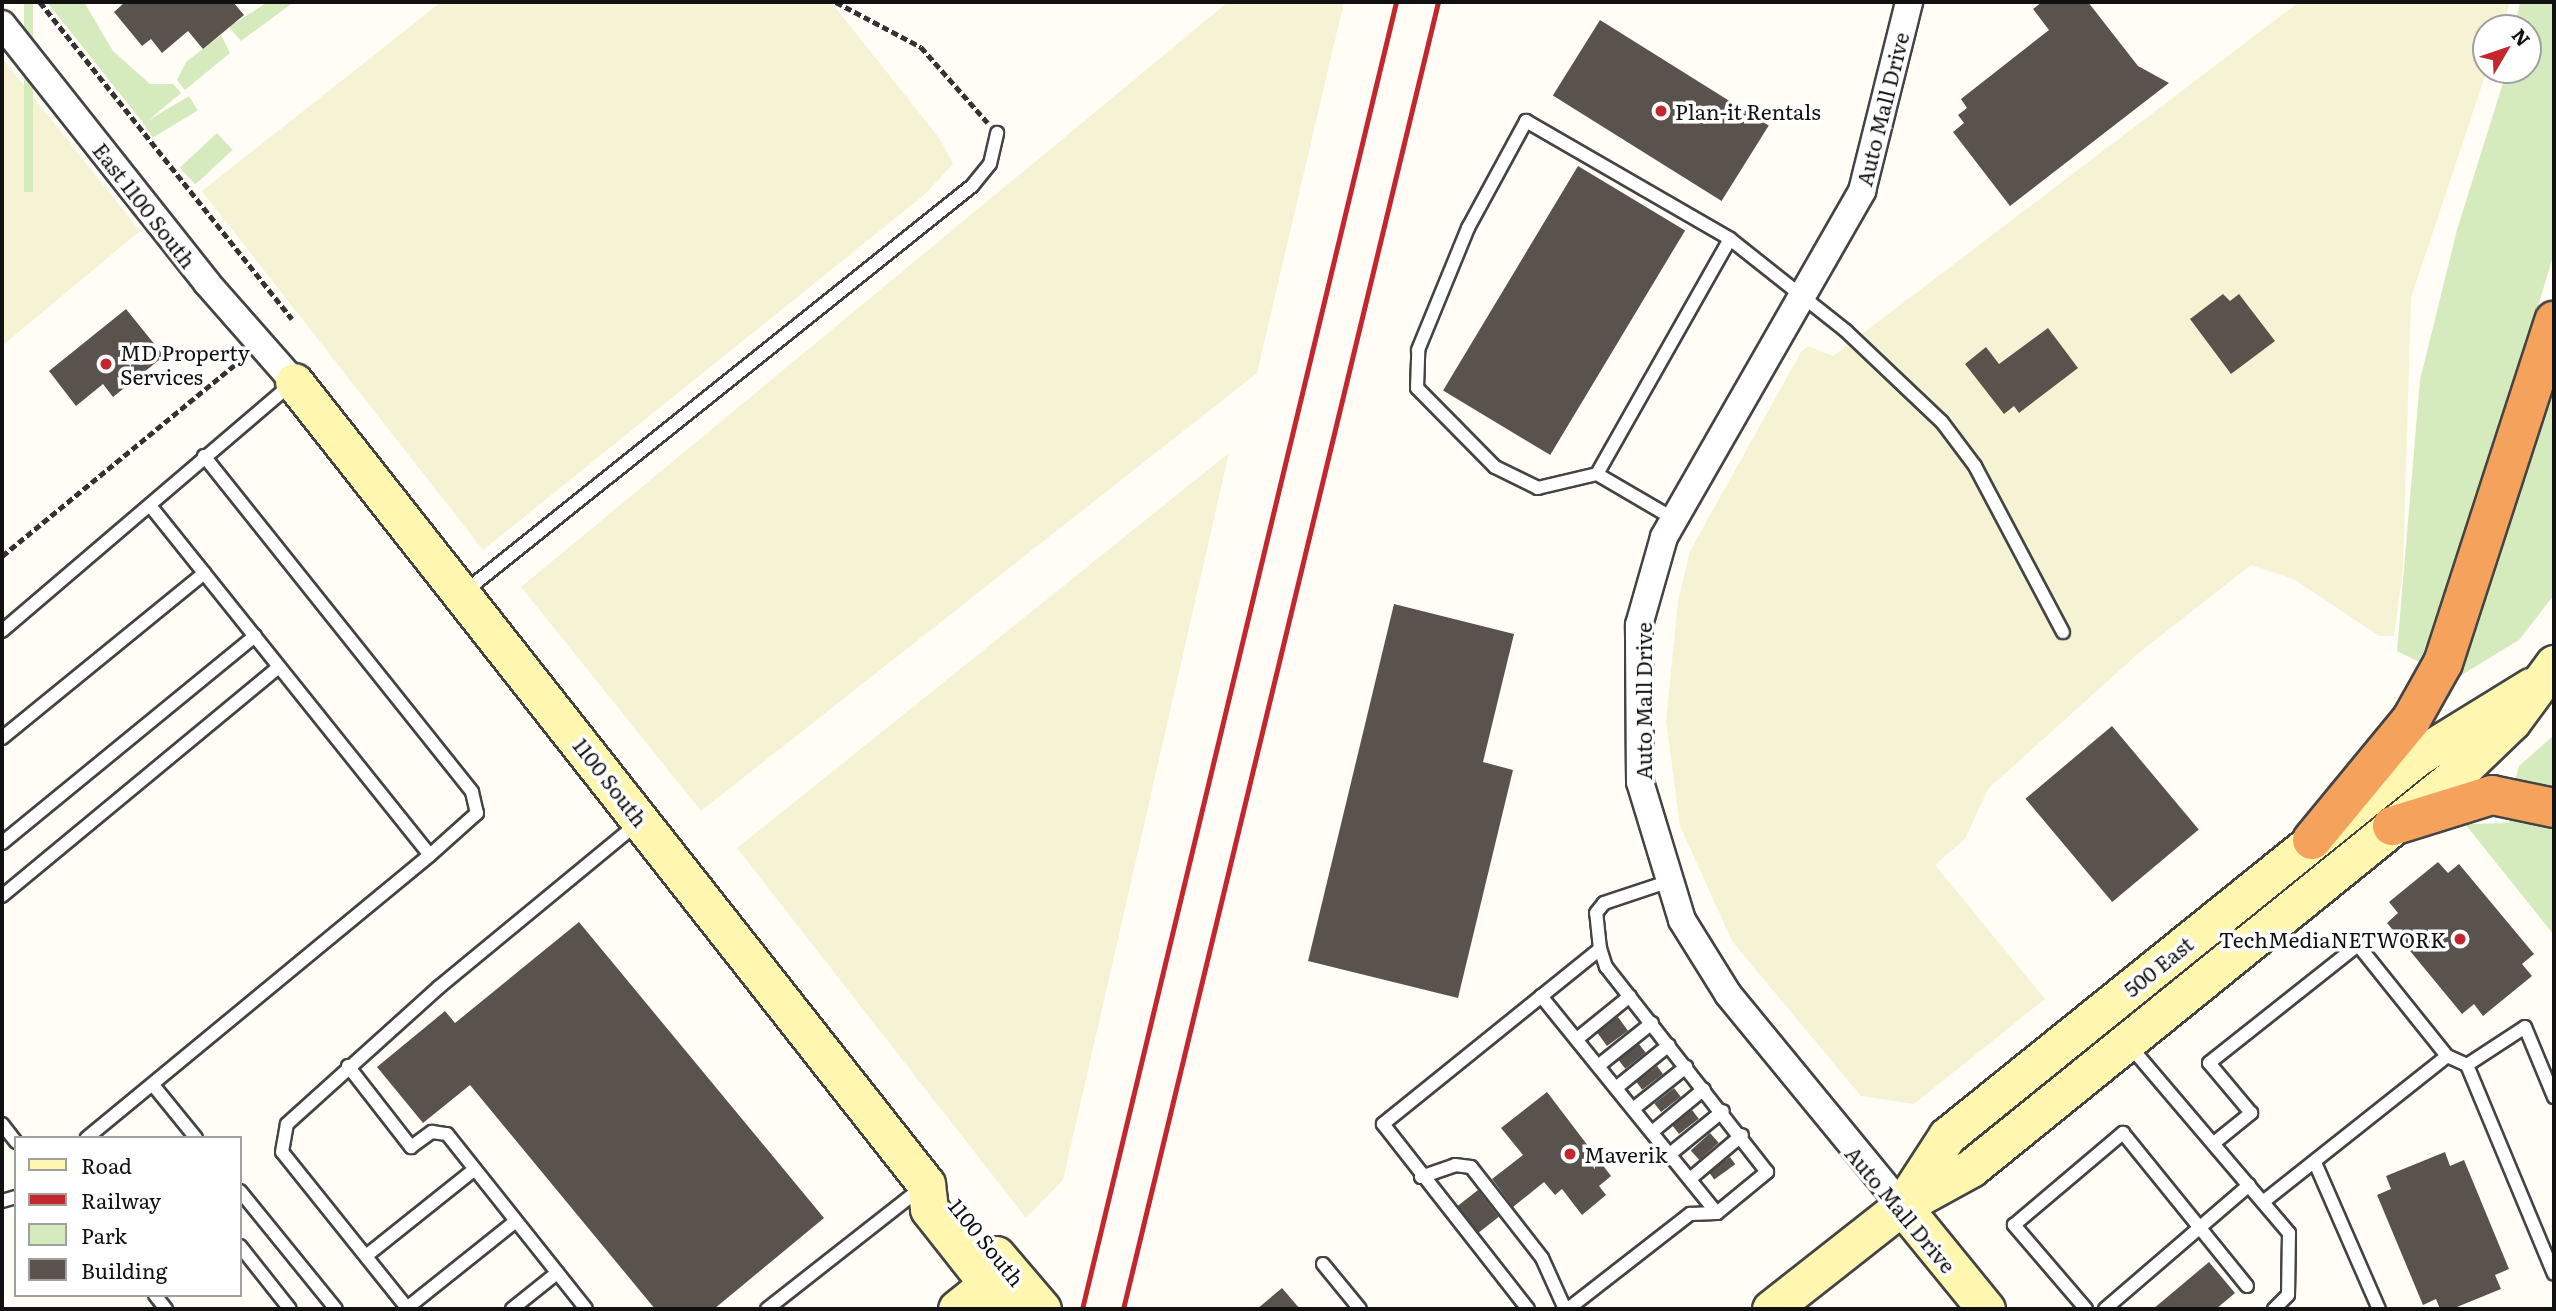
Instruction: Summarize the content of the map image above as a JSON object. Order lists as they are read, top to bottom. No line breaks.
{"streets":{"street":["Auto Mall Drive","East 1100 South","1100 South","500 East"]},"crossings":[["Auto Mall Drive","500 East"],["East 1100 South","1100 South"]],"places":["Plan-it Rentals","MD Property Services","TechMediaNETWORK","Maverik"],"legend":["Road","Railway","Park","Building"],"north":"top right"}
